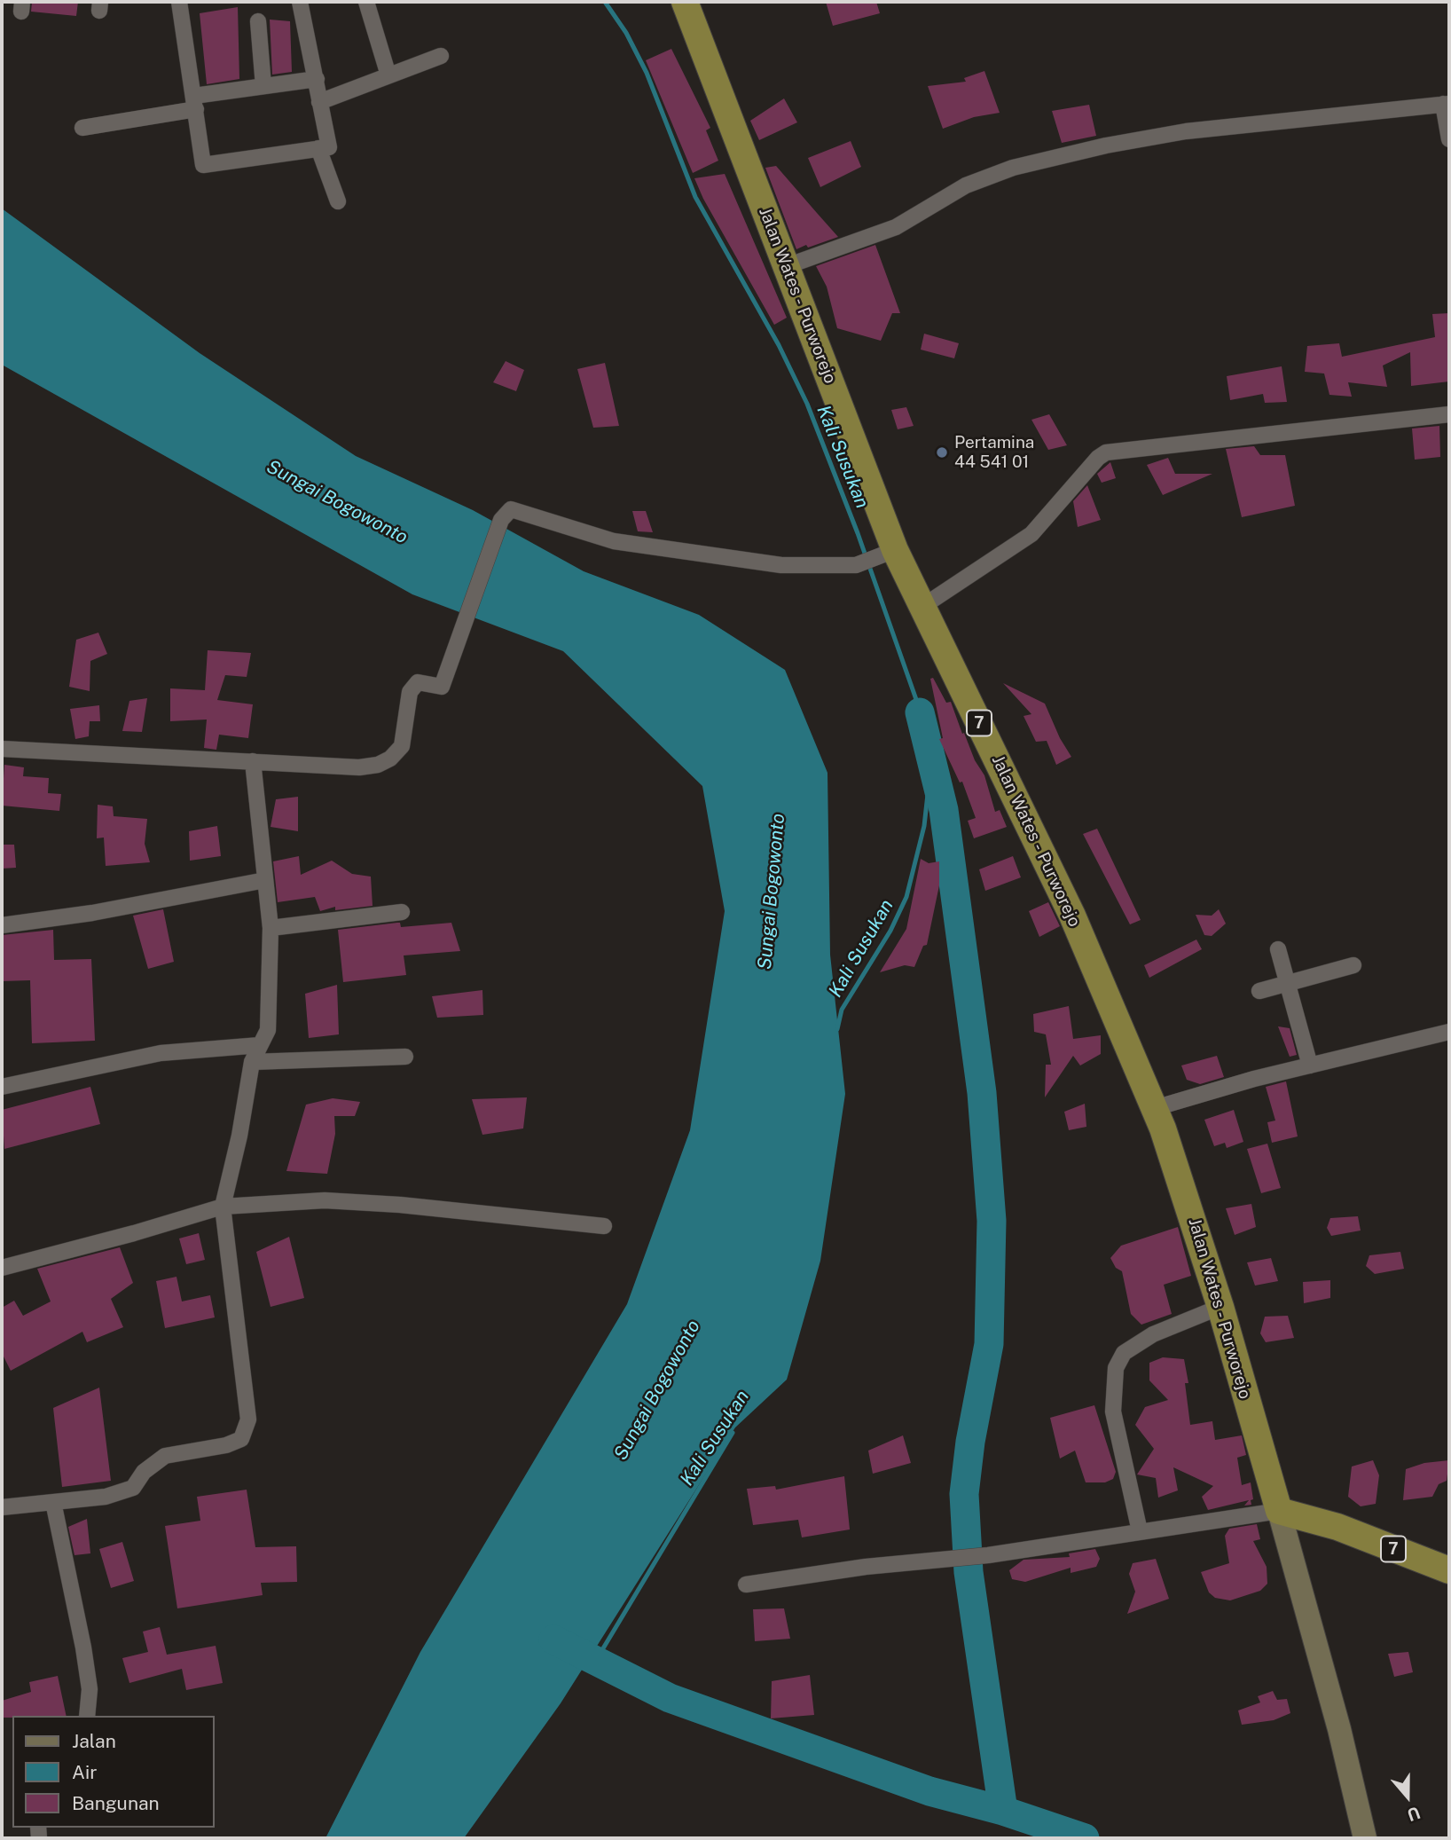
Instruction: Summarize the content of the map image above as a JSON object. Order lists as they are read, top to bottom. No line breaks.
{"streets":{"highway":["Jalan Wates - Purworejo","7"]},"crossings":[["Jalan Wates - Purworejo","7"]],"water":["Kali Susukan","Sungai Bogowonto"],"places":["Pertamina 44 541 01"],"legend":["Jalan","Air","Bangunan"],"north":"bottom"}
